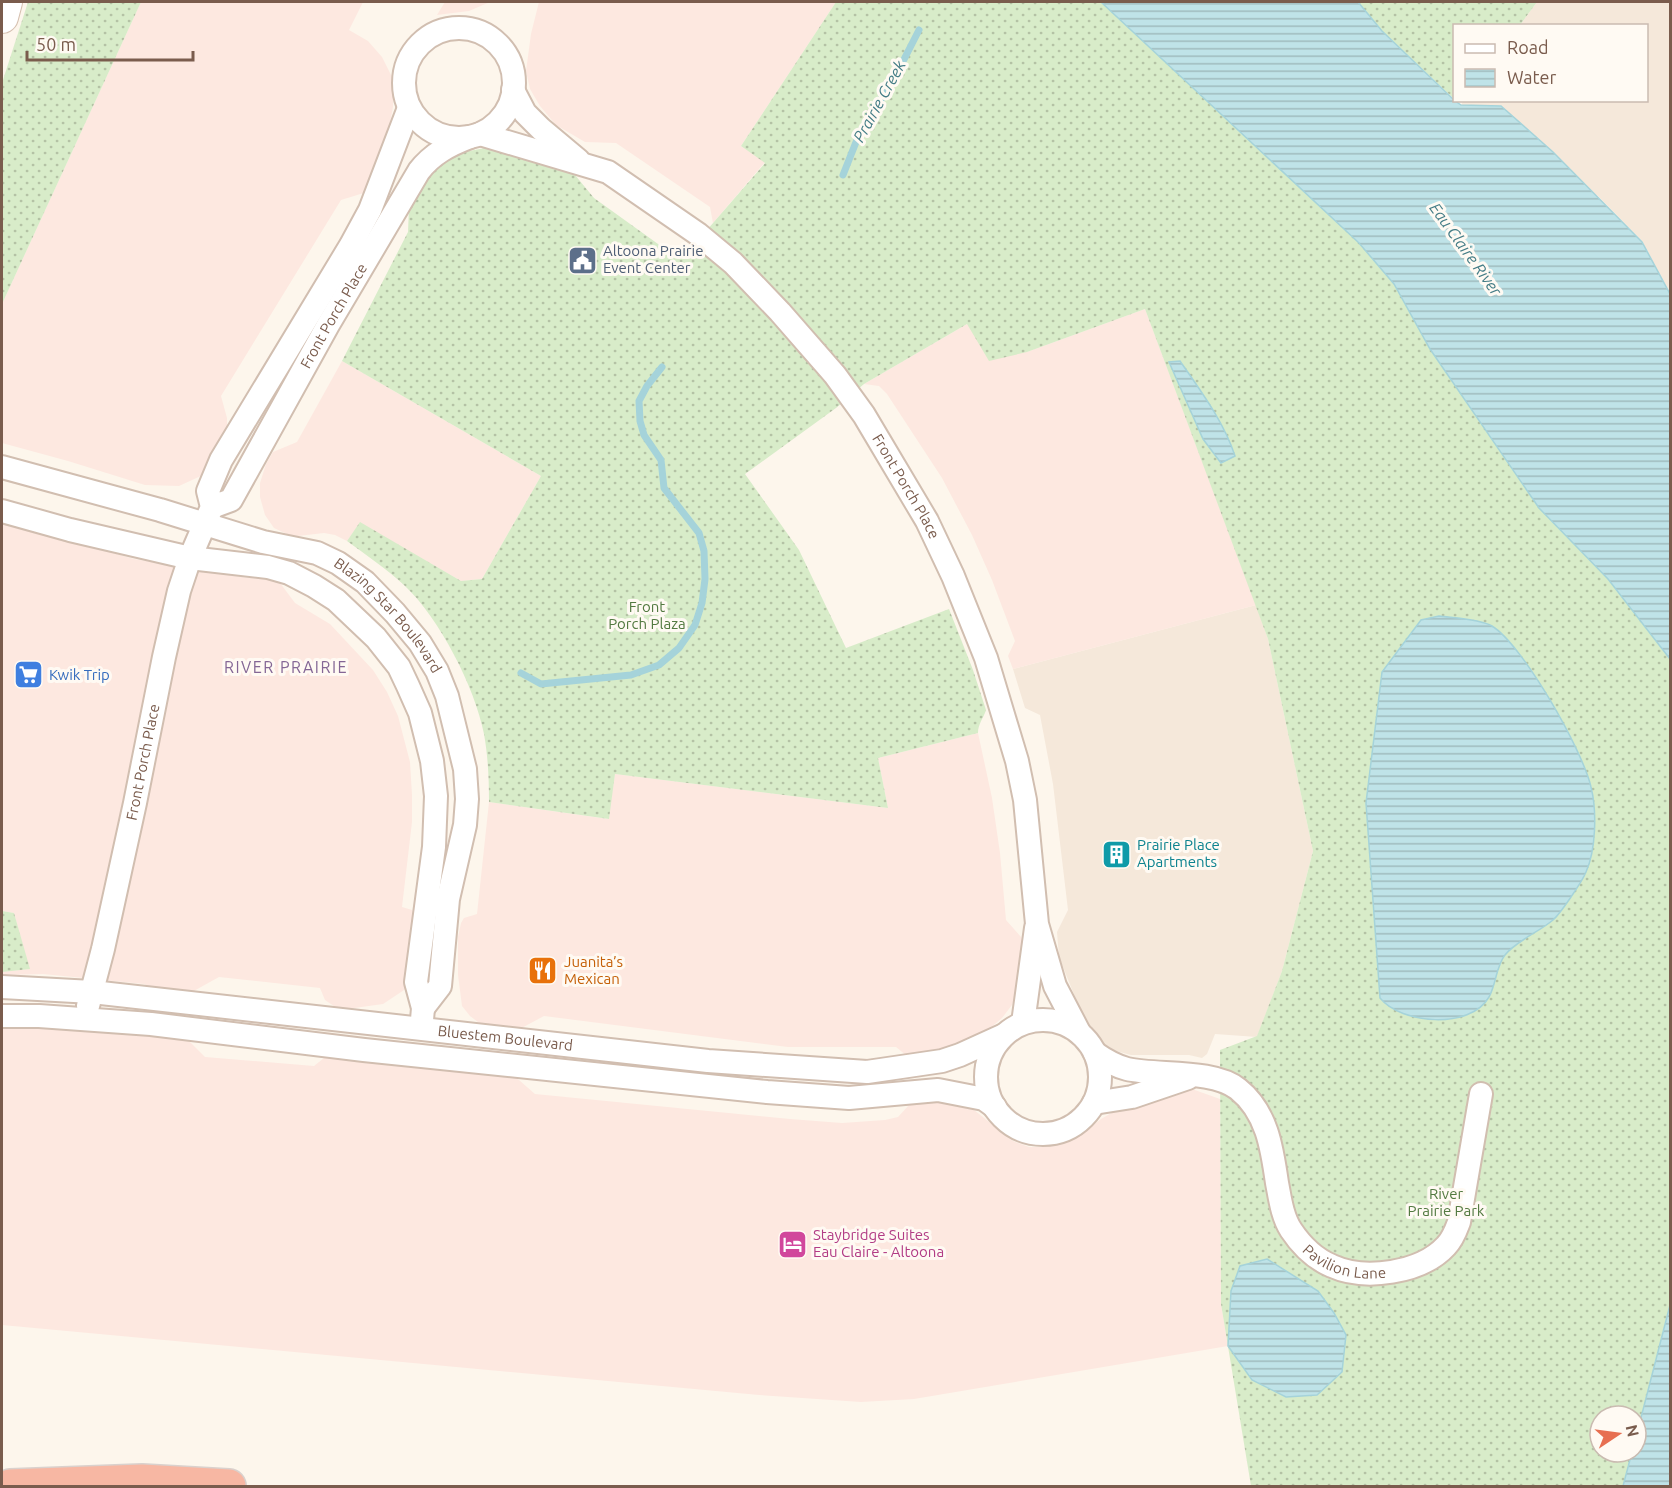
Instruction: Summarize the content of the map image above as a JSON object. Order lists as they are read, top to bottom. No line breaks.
{"streets":{"street":["Front Porch Place","Blazing Star Boulevard","Bluestem Boulevard","Pavilion Lane"]},"crossings":[["Front Porch Place","Blazing Star Boulevard"],["Front Porch Place","Bluestem Boulevard"],["Front Porch Place","Pavilion Lane"],["Blazing Star Boulevard","Bluestem Boulevard"],["Bluestem Boulevard","Pavilion Lane"]],"districts":["RIVER PRAIRIE"],"water":["Prairie Creek","Eau Claire River"],"parks":["Front Porch Plaza","River Prairie Park"],"places":{"public building":["Altoona Prairie Event Center"],"supermarket":["Kwik Trip"],"building":["Prairie Place Apartments"],"restaurant":["Juanita’s Mexican"],"hotel":["Staybridge Suites Eau Claire - Altoona"]},"legend":["Road","Water"],"scale_bar":"50 m","north":"right"}
